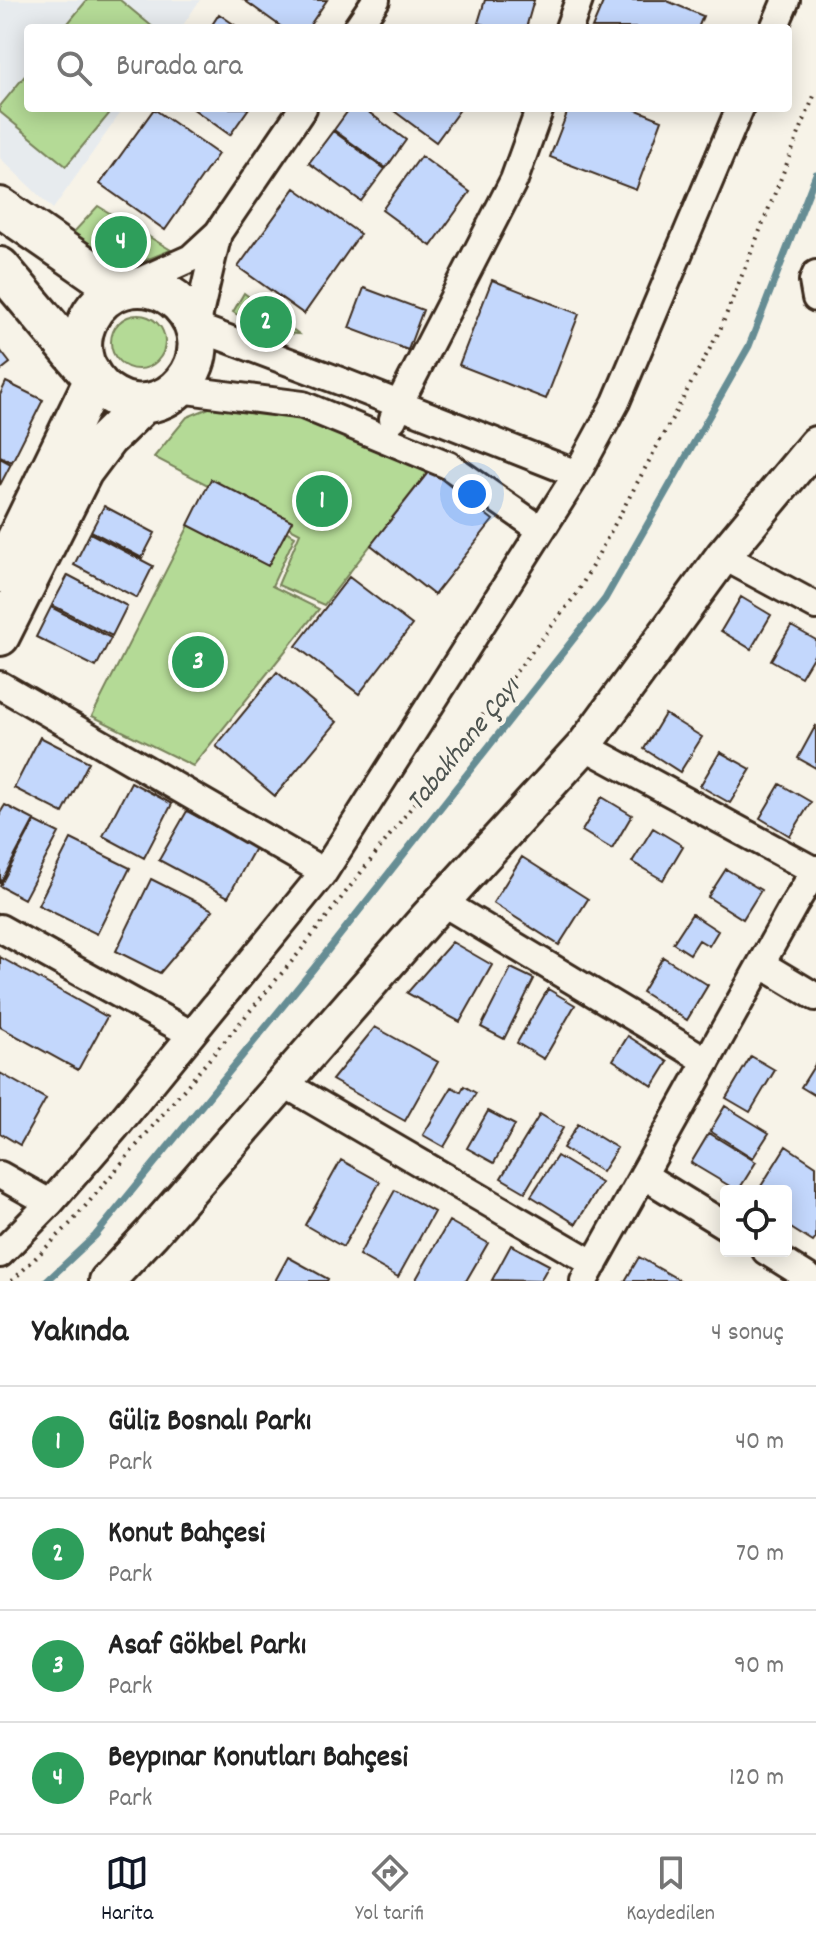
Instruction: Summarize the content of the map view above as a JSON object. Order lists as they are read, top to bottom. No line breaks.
{"water":["Tabakhane Çayı"],"page":{"search":"Burada ara","pins":["4","2","1","3"],"heading":["Yakında","4 sonuç"],"list":[{"mark":"1","name":"Güliz Bosnalı Parkı","note":"Park","value":"40 m"},{"mark":"2","name":"Konut Bahçesi","note":"Park","value":"70 m"},{"mark":"3","name":"Asaf Gökbel Parkı","note":"Park","value":"90 m"},{"mark":"4","name":"Beypınar Konutları Bahçesi","note":"Park","value":"120 m"}],"nav":["Harita","Yol tarifi","Kaydedilen"]}}
